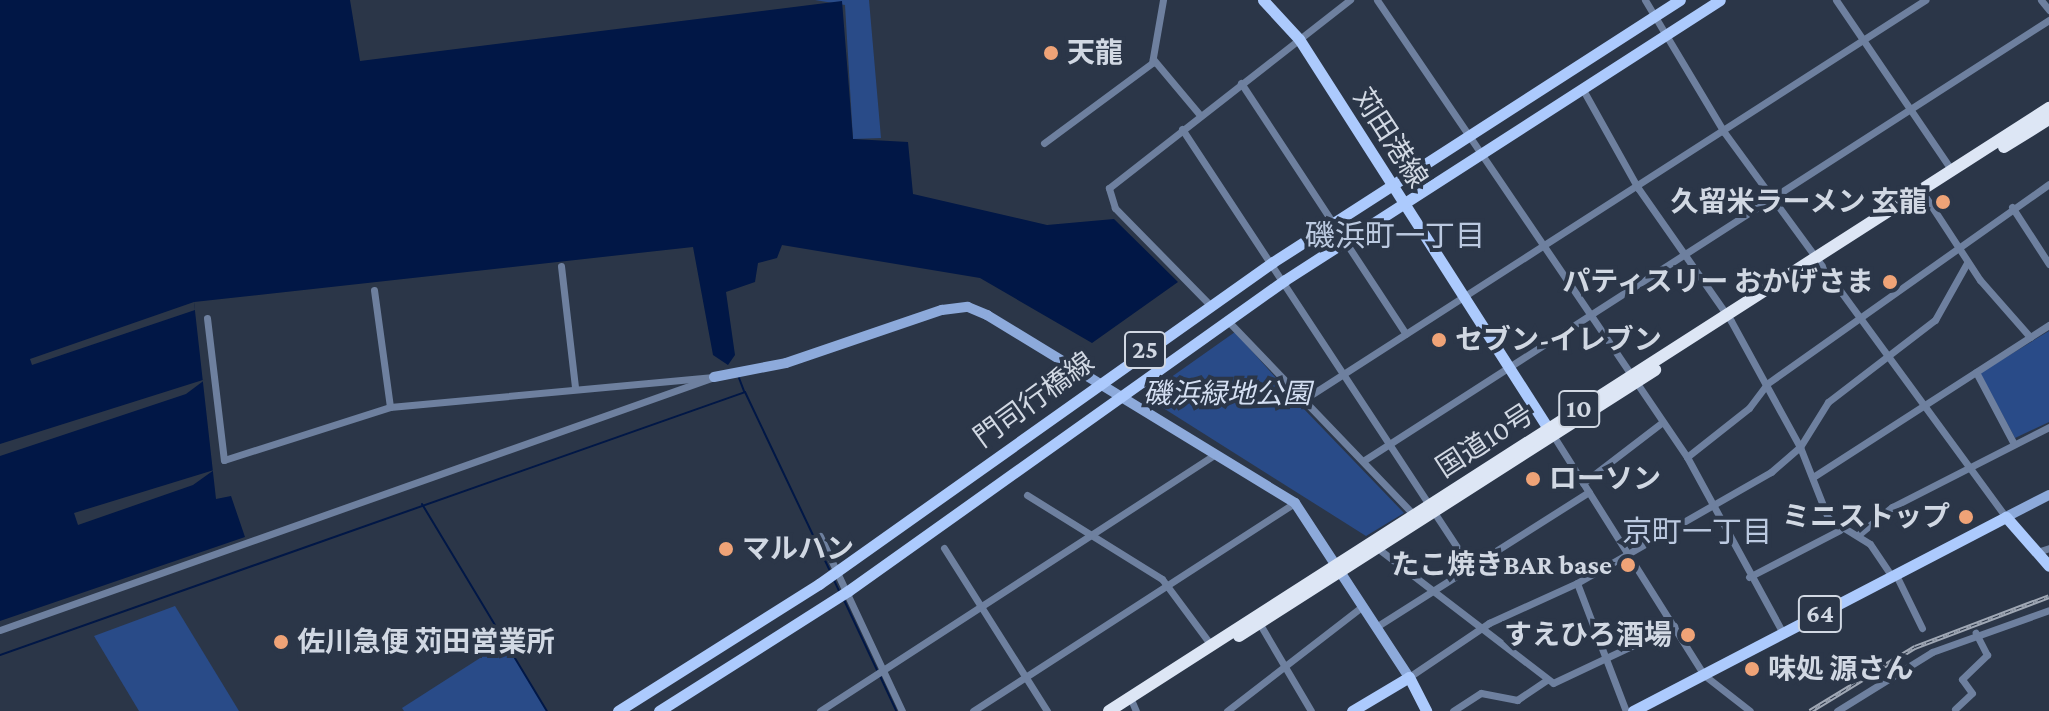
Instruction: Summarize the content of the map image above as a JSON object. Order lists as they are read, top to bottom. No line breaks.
{"streets":{"highway":["10","国道10号"],"main road":["苅田港線","25","門司行橋線","64"]},"crossings":[["苅田港線","門司行橋線"],["苅田港線","国道10号"]],"districts":["磯浜町一丁目","京町一丁目"],"parks":["磯浜緑地公園"],"places":["天龍","久留米ラーメン 玄龍","パティスリー おかげさま","セブン-イレブン","ローソン","ミニストップ","マルハン","たこ焼きBAR base","すえひろ酒場","佐川急便 苅田営業所","味処 源さん"]}
